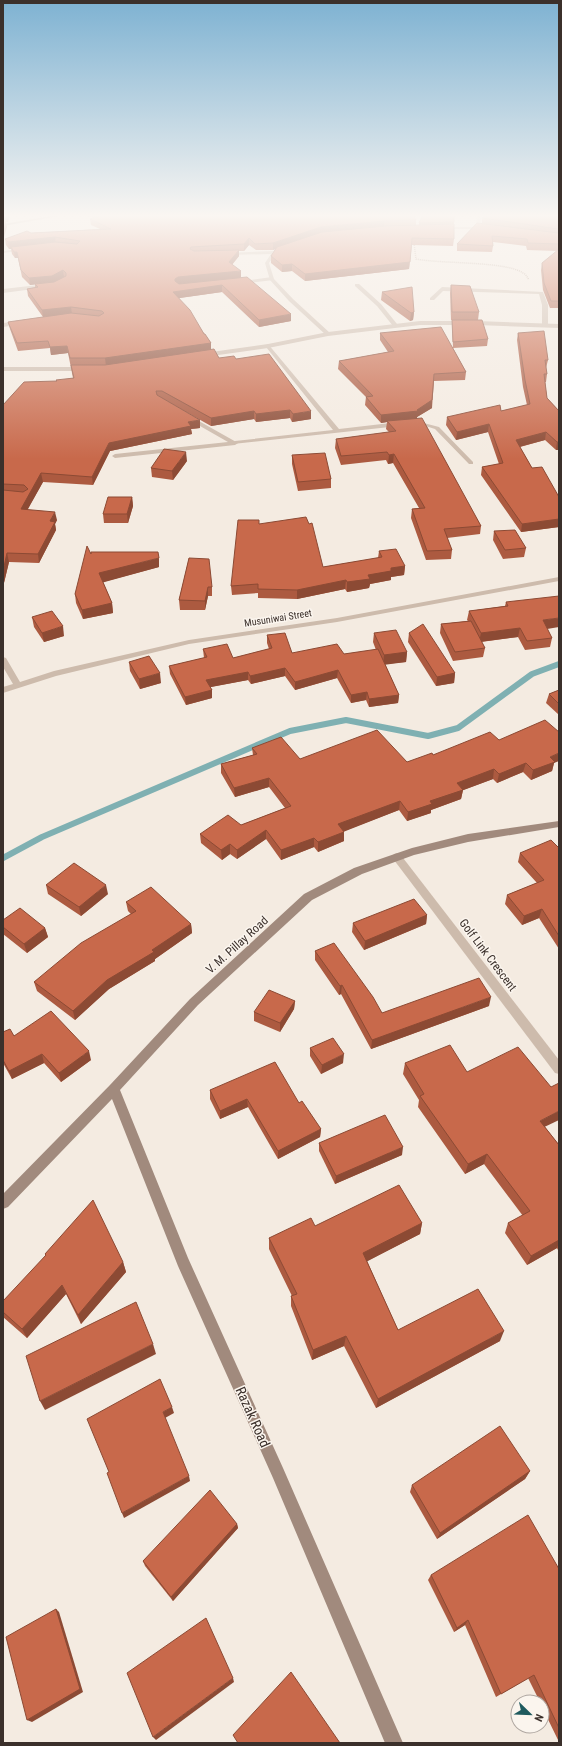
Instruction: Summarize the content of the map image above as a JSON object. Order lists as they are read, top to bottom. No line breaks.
{"streets":{"main road":["V. M. Pillay Road","Razak Road"],"street":["Musuniwai Street","Golf Link Crescent"]},"crossings":[["V. M. Pillay Road","Golf Link Crescent"],["V. M. Pillay Road","Razak Road"]],"north":"bottom right"}
